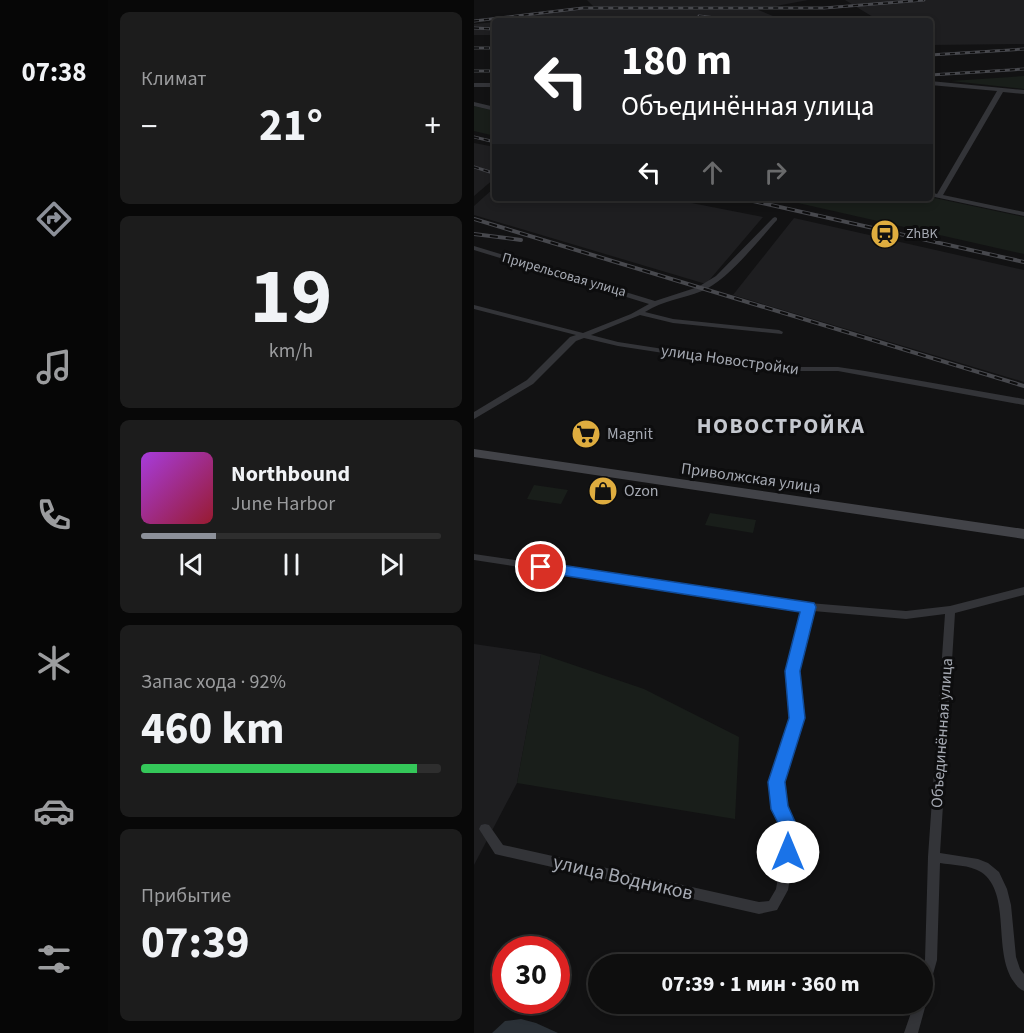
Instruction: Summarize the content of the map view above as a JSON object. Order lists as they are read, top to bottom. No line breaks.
{"streets":{"main road":["Приволжская улица"],"street":["Прирельсовая улица","улица Новостройки","Объединённая улица","улица Водников"]},"districts":["НОВОСТРОЙКА"],"places":{"station":["ZhBK"],"supermarket":["Magnit"],"shop":["Ozon"]},"page":{"tabs":"07:38","tile":["Климат",["19","km/h"],["Запас хода · 92%","460 km"],["Прибытие","07:39"]],"turn":["180 m","Объединённая улица"],"heat":["−","21°","+"],"song":["Northbound","June Harbor"],"limit":"30","trip":"07:39 · 1 мин · 360 m"}}
